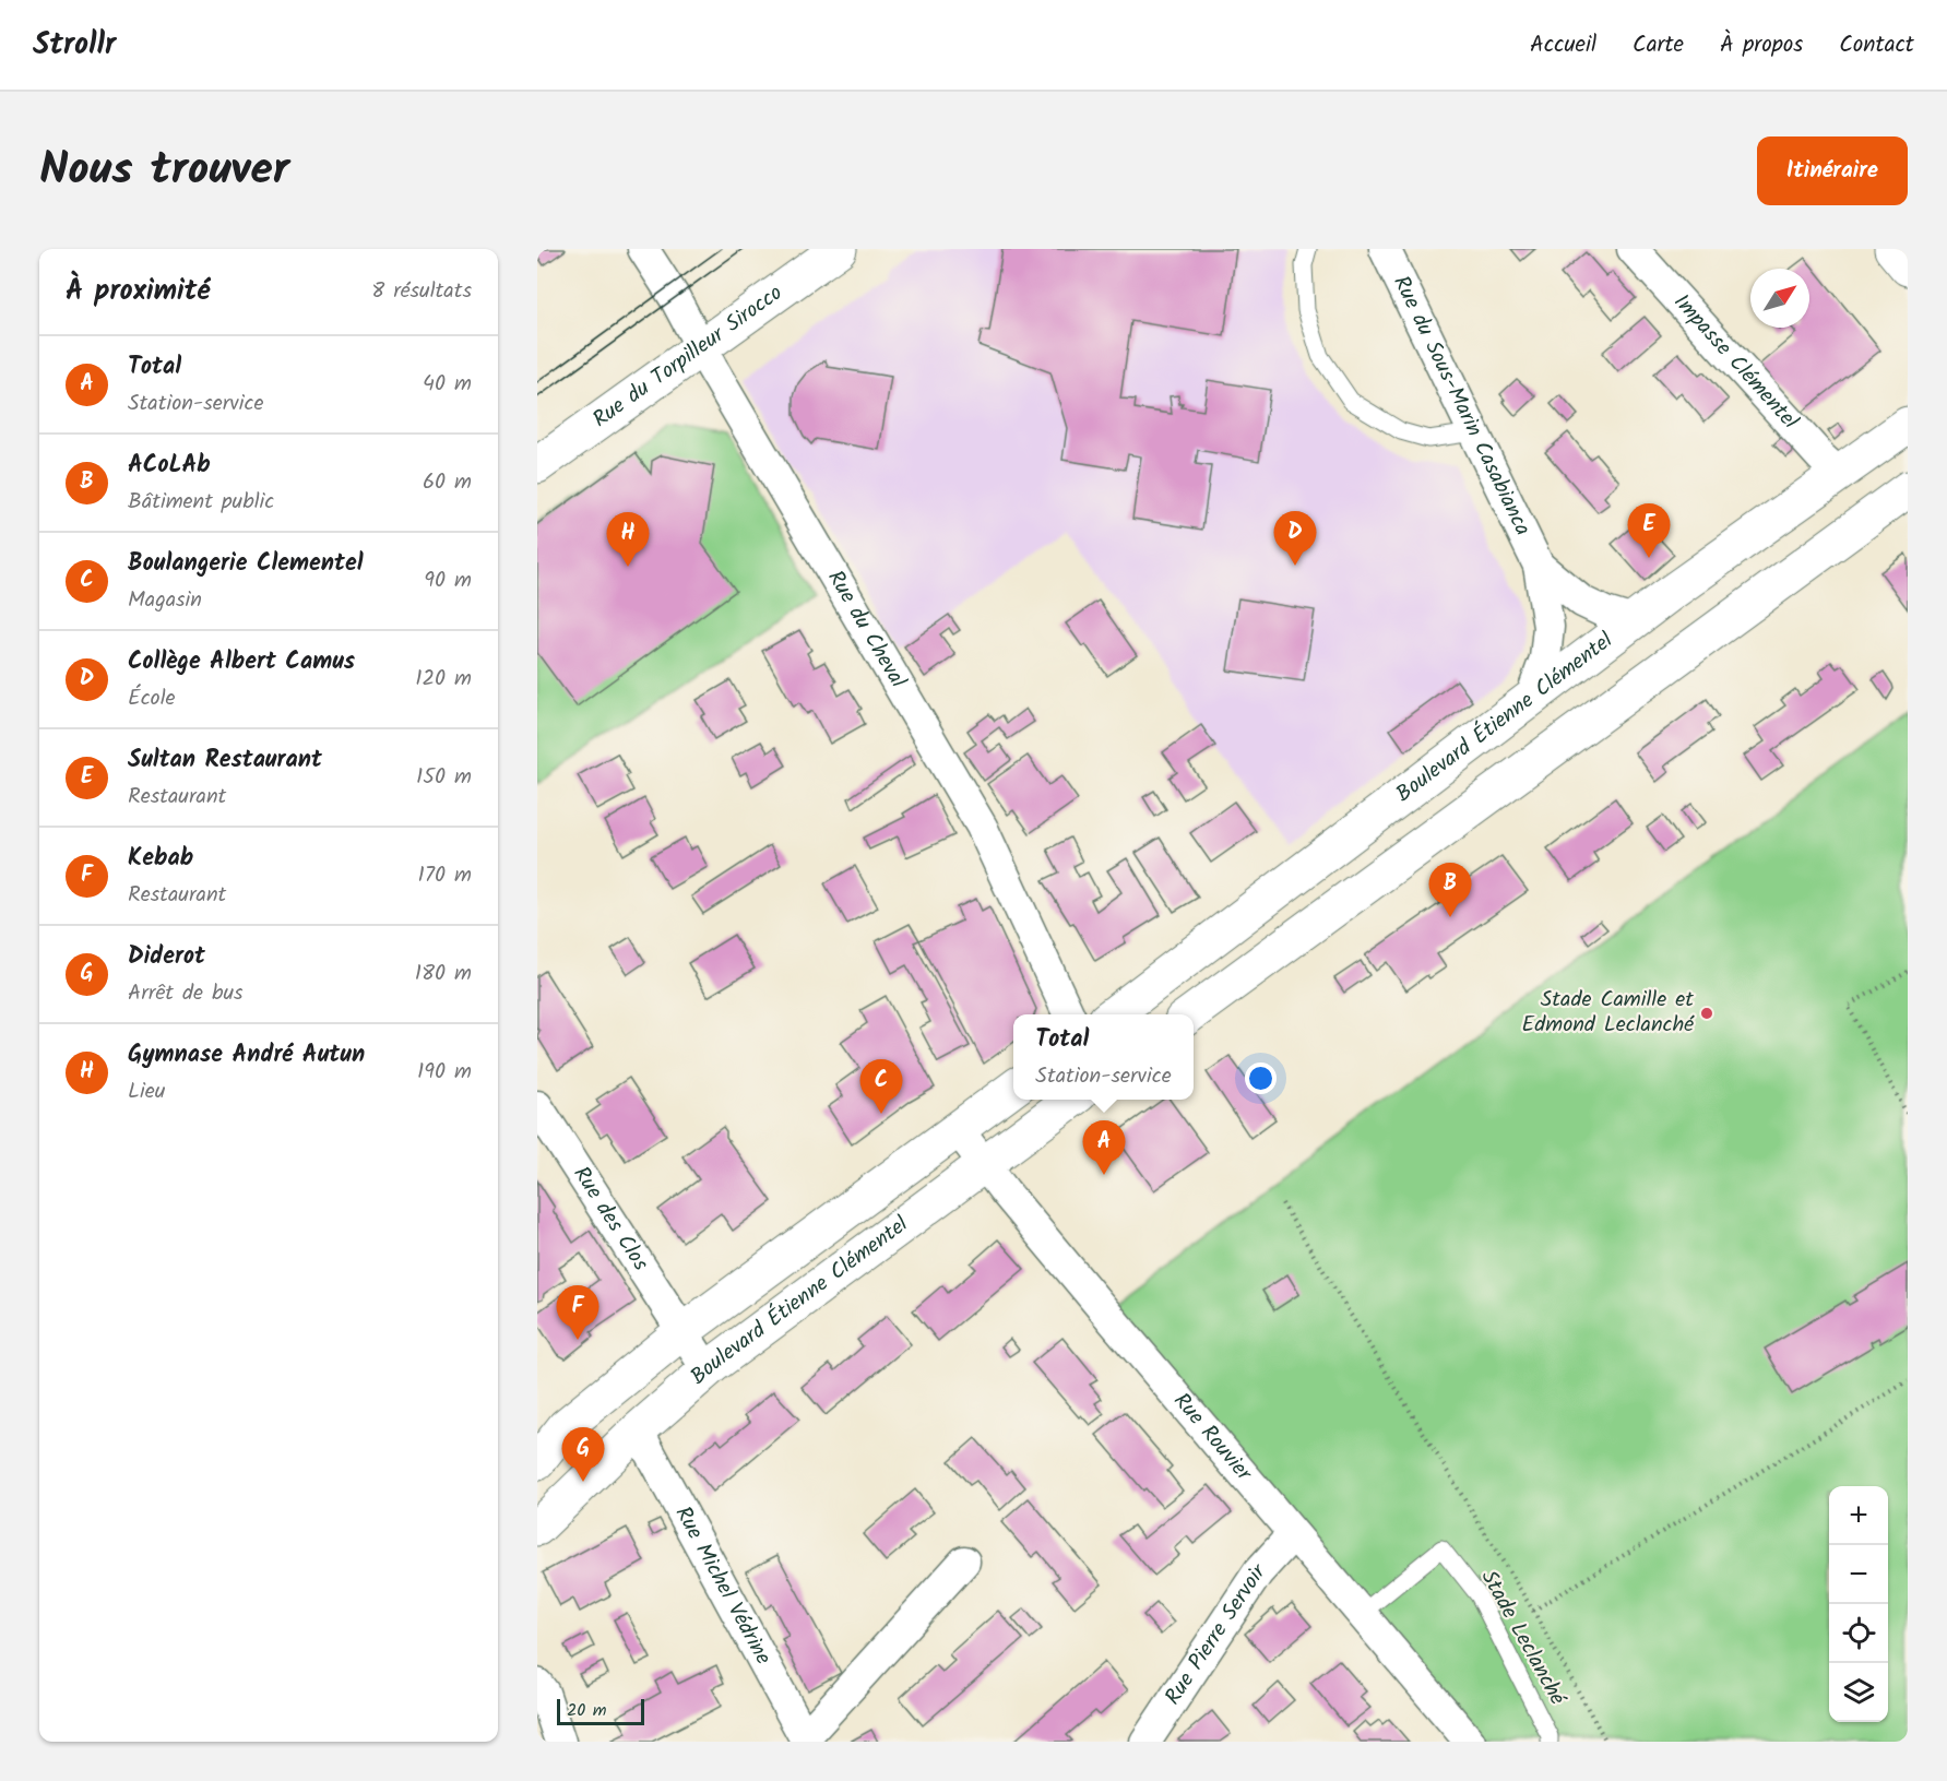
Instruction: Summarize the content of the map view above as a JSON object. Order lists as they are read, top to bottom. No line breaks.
{"streets":{"main road":["Rue du Torpilleur Sirocco","Boulevard Étienne Clémentel"],"street":["Impasse Clémentel","Rue du Sous-Marin Casabianca","Rue du Cheval","Rue des Clos","Rue Rouvier","Rue Michel Védrine","Rue Pierre Servoir"],"lane":["Stade Leclanché"]},"crossings":[["Rue du Torpilleur Sirocco","Rue du Cheval"],["Impasse Clémentel","Boulevard Étienne Clémentel"],["Rue du Sous-Marin Casabianca","Boulevard Étienne Clémentel"],["Boulevard Étienne Clémentel","Rue des Clos"],["Boulevard Étienne Clémentel","Rue Rouvier"],["Boulevard Étienne Clémentel","Rue Michel Védrine"],["Rue Rouvier","Rue Pierre Servoir"],["Rue Rouvier","Stade Leclanché"]],"places":["Stade Camille et Edmond Leclanché"],"scale_bar":"20 m","north":"top right","page":{"header":"Strollr","nav":["Accueil","Carte","À propos","Contact"],"title":"Nous trouver","buttons":"Itinéraire","heading":["À proximité","8 résultats"],"list":[{"mark":"A","name":"Total","note":"Station-service","value":"40 m"},{"mark":"B","name":"ACoLAb","note":"Bâtiment public","value":"60 m"},{"mark":"C","name":"Boulangerie Clementel","note":"Magasin","value":"90 m"},{"mark":"D","name":"Collège Albert Camus","note":"École","value":"120 m"},{"mark":"E","name":"Sultan Restaurant","note":"Restaurant","value":"150 m"},{"mark":"F","name":"Kebab","note":"Restaurant","value":"170 m"},{"mark":"G","name":"Diderot","note":"Arrêt de bus","value":"180 m"},{"mark":"H","name":"Gymnase André Autun","note":"Lieu","value":"190 m"}],"pins":["E","D","H","B","C","A","F","G"],"popup":["Total","Station-service"],"map_buttons":["+","−"],"scale":"20 m"}}
